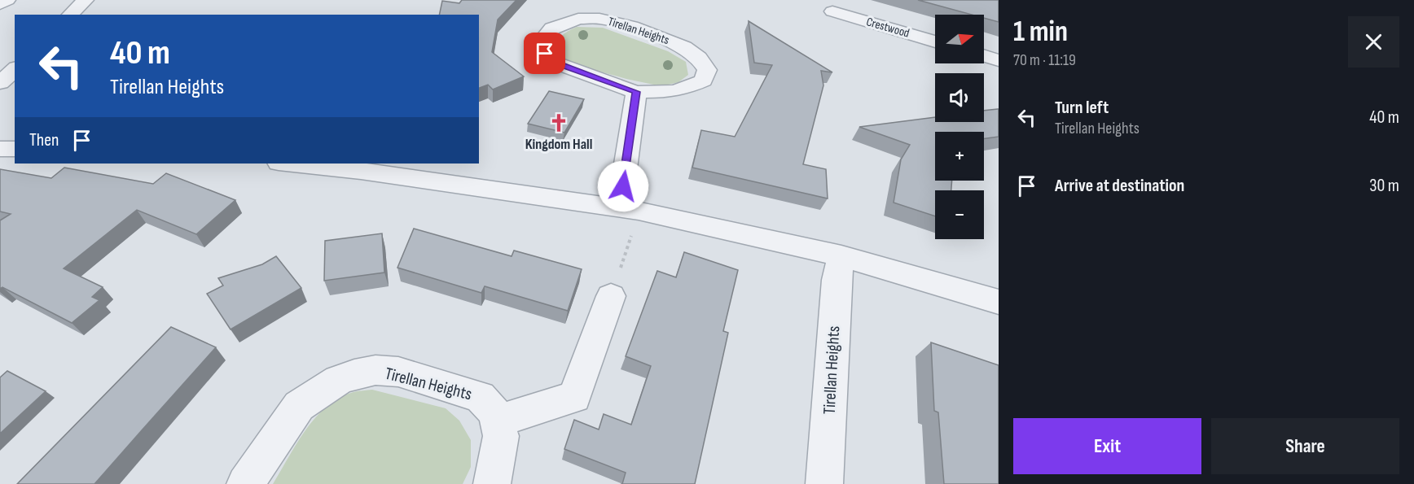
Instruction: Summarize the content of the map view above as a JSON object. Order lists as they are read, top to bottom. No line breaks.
{"streets":{"street":["Crestwood","Tirellan Heights"]},"places":{"church":["Kingdom Hall"]},"north":"right","page":{"heading":["1 min","70 m · 11:19"],"map_buttons":["+","−"],"turn":["40 m","Tirellan Heights"],"list":[{"name":"Turn left","note":"Tirellan Heights","value":"40 m"},{"name":"Arrive at destination","value":"30 m"}],"then":"Then","buttons":["Exit","Share"]}}
